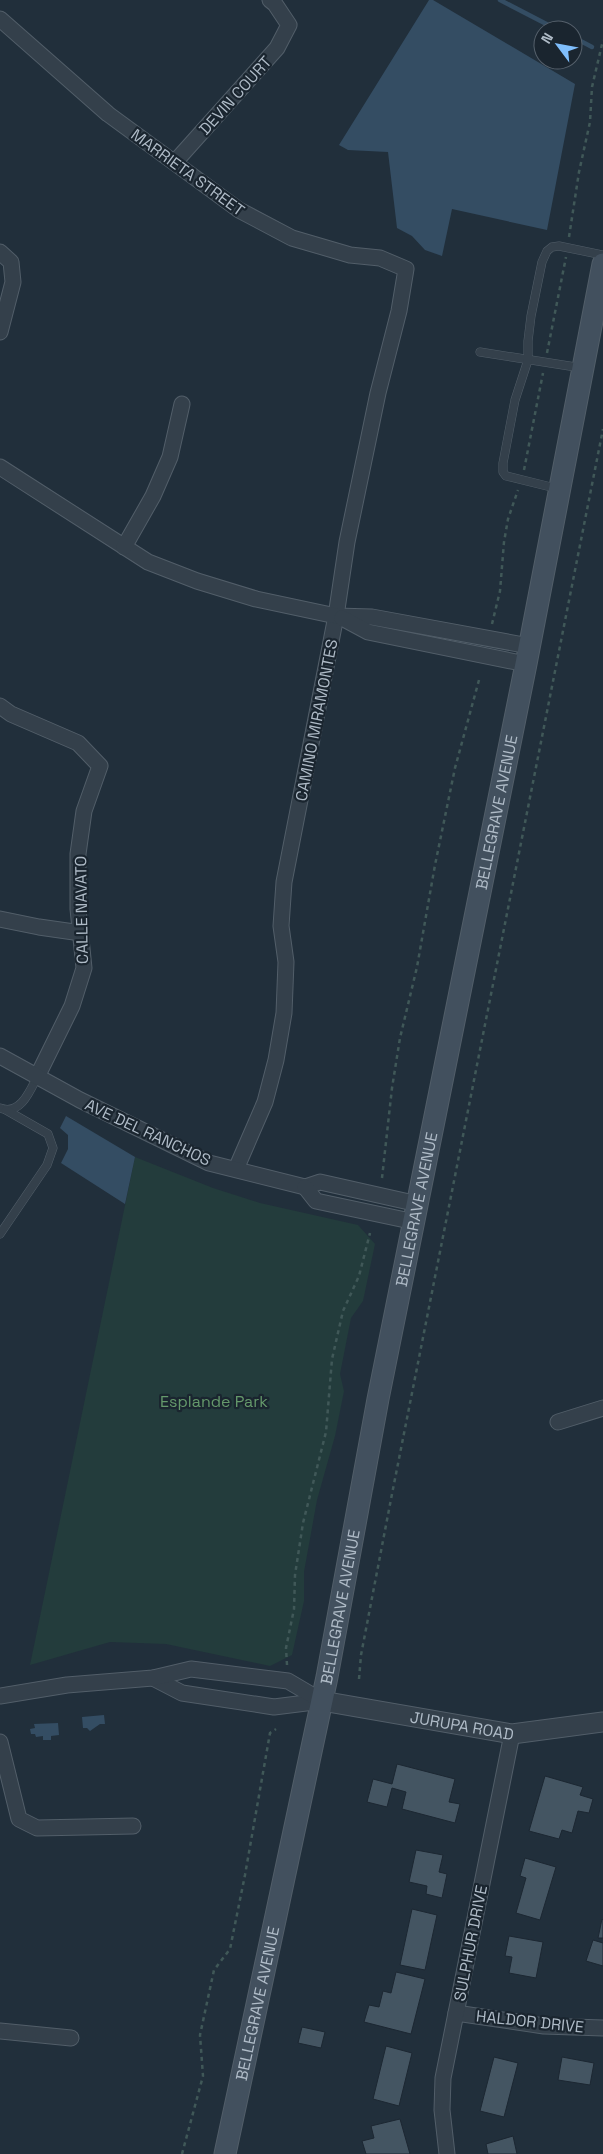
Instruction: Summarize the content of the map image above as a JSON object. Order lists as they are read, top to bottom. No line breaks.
{"streets":{"main road":["BELLEGRAVE AVENUE"],"street":["DEVIN COURT","MARRIETA STREET","CAMINO MIRAMONTES","CALLE NAVATO","AVE DEL RANCHOS","JURUPA ROAD","SULPHUR DRIVE","HALDOR DRIVE"]},"crossings":[["DEVIN COURT","MARRIETA STREET"],["MARRIETA STREET","CAMINO MIRAMONTES"],["CAMINO MIRAMONTES","AVE DEL RANCHOS"],["BELLEGRAVE AVENUE","AVE DEL RANCHOS"],["BELLEGRAVE AVENUE","JURUPA ROAD"],["CALLE NAVATO","AVE DEL RANCHOS"],["JURUPA ROAD","SULPHUR DRIVE"],["SULPHUR DRIVE","HALDOR DRIVE"]],"parks":["Esplande Park"],"north":"top left"}
